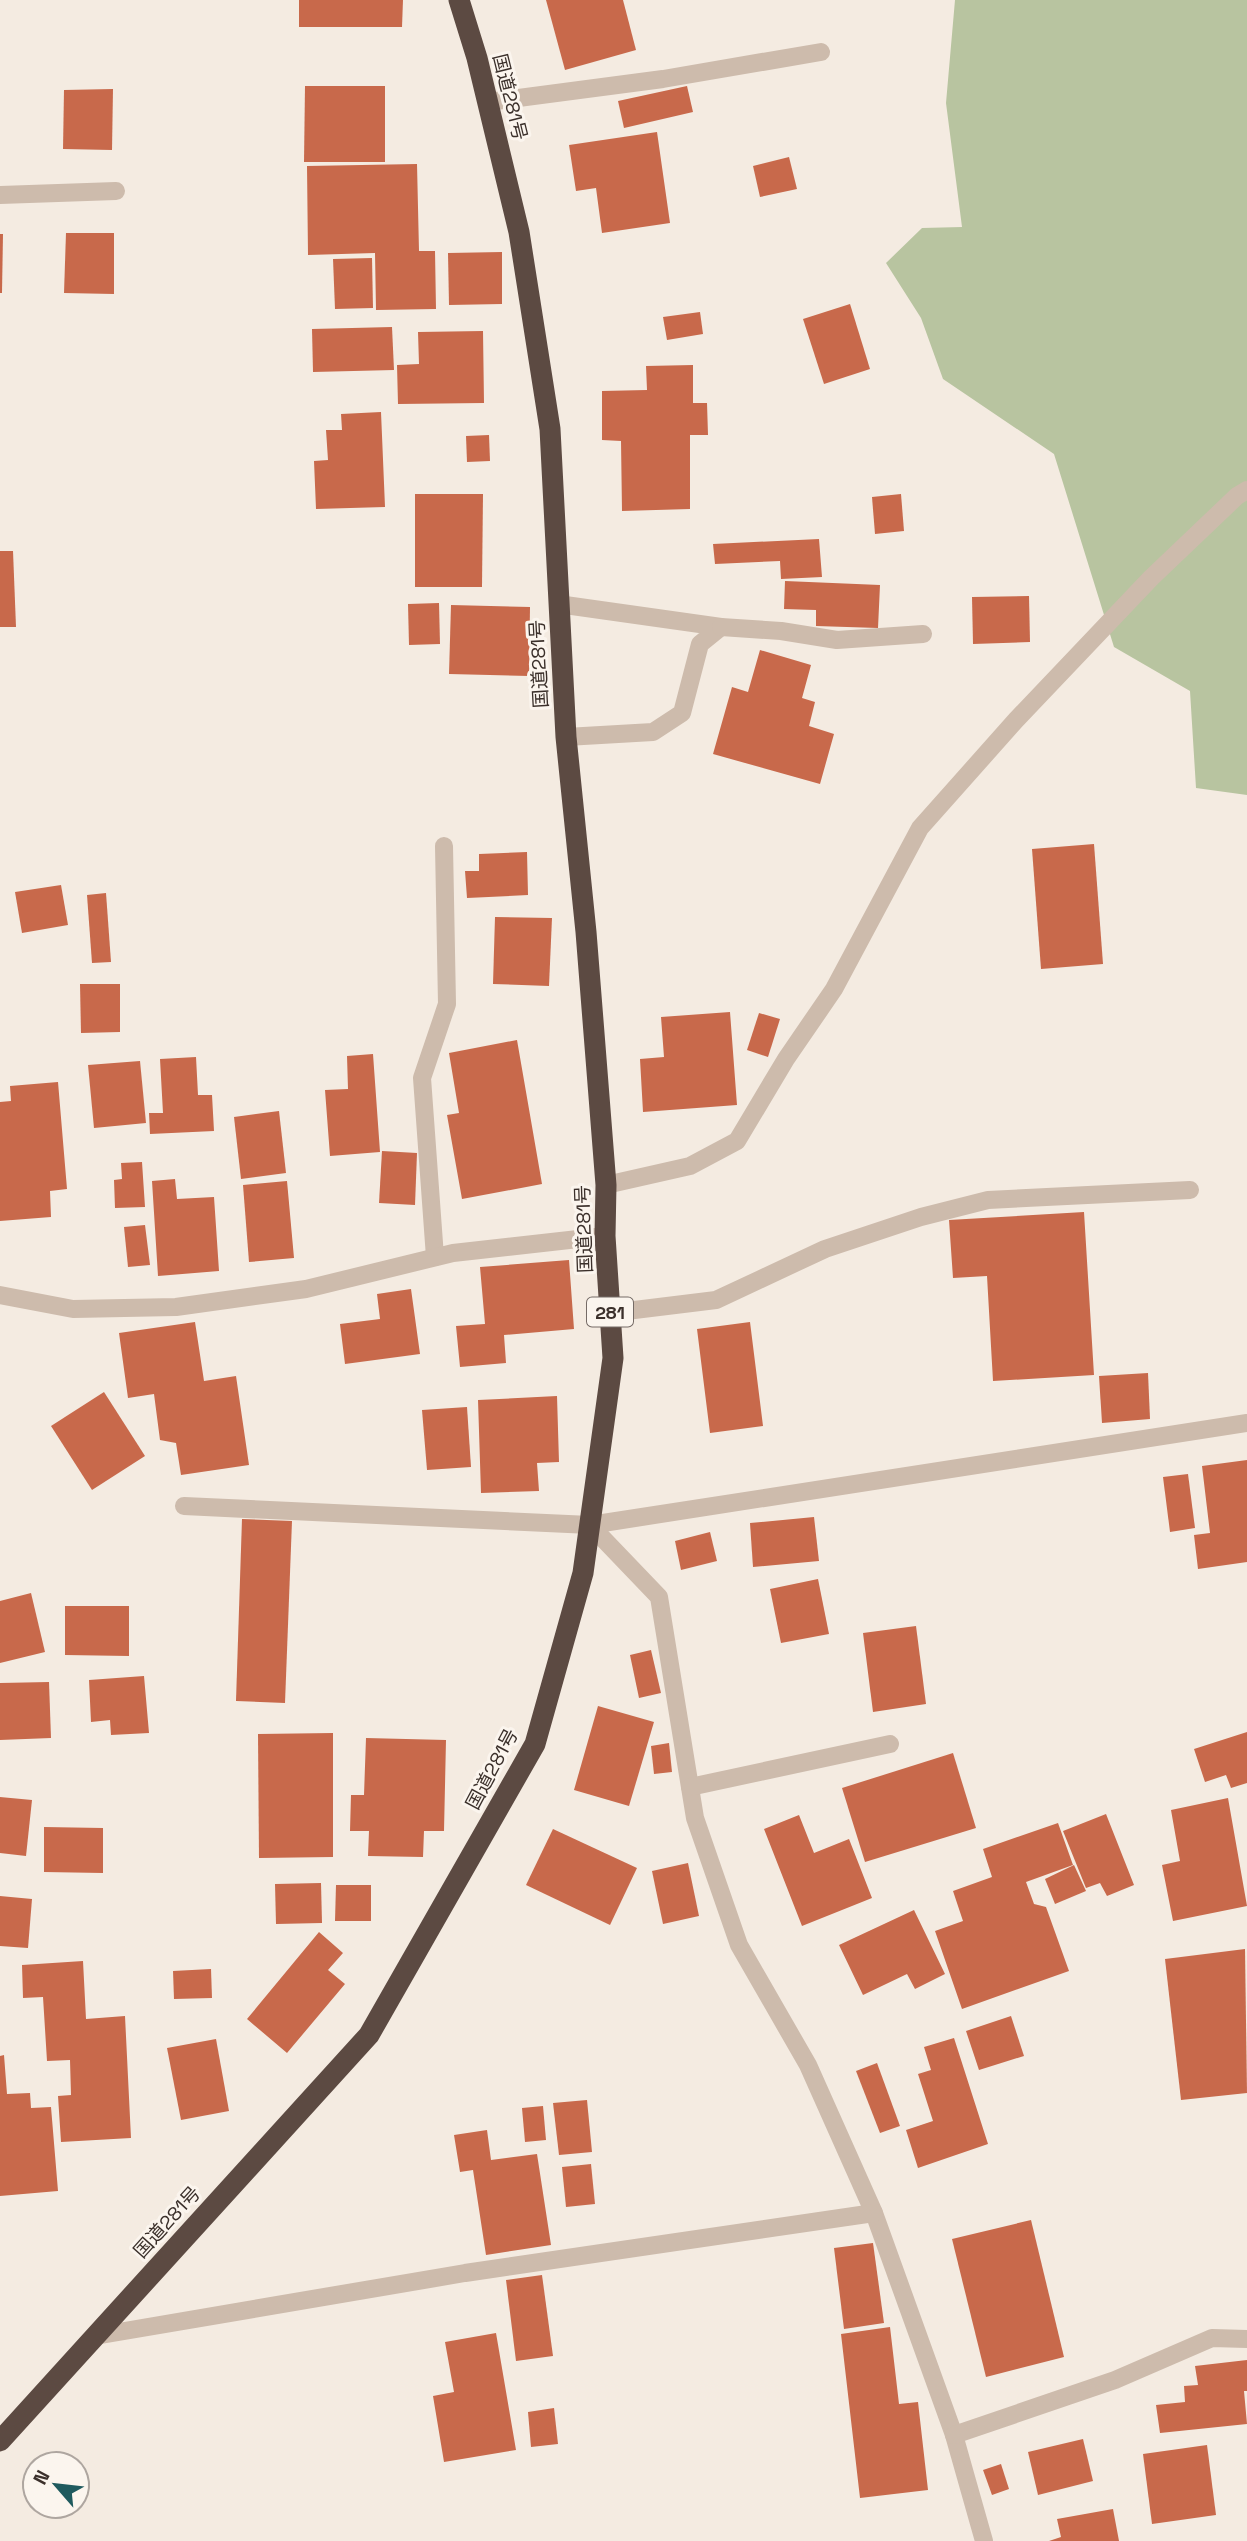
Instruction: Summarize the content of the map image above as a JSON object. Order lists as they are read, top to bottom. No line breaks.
{"streets":{"highway":["国道281号","281"]},"north":"top left"}
